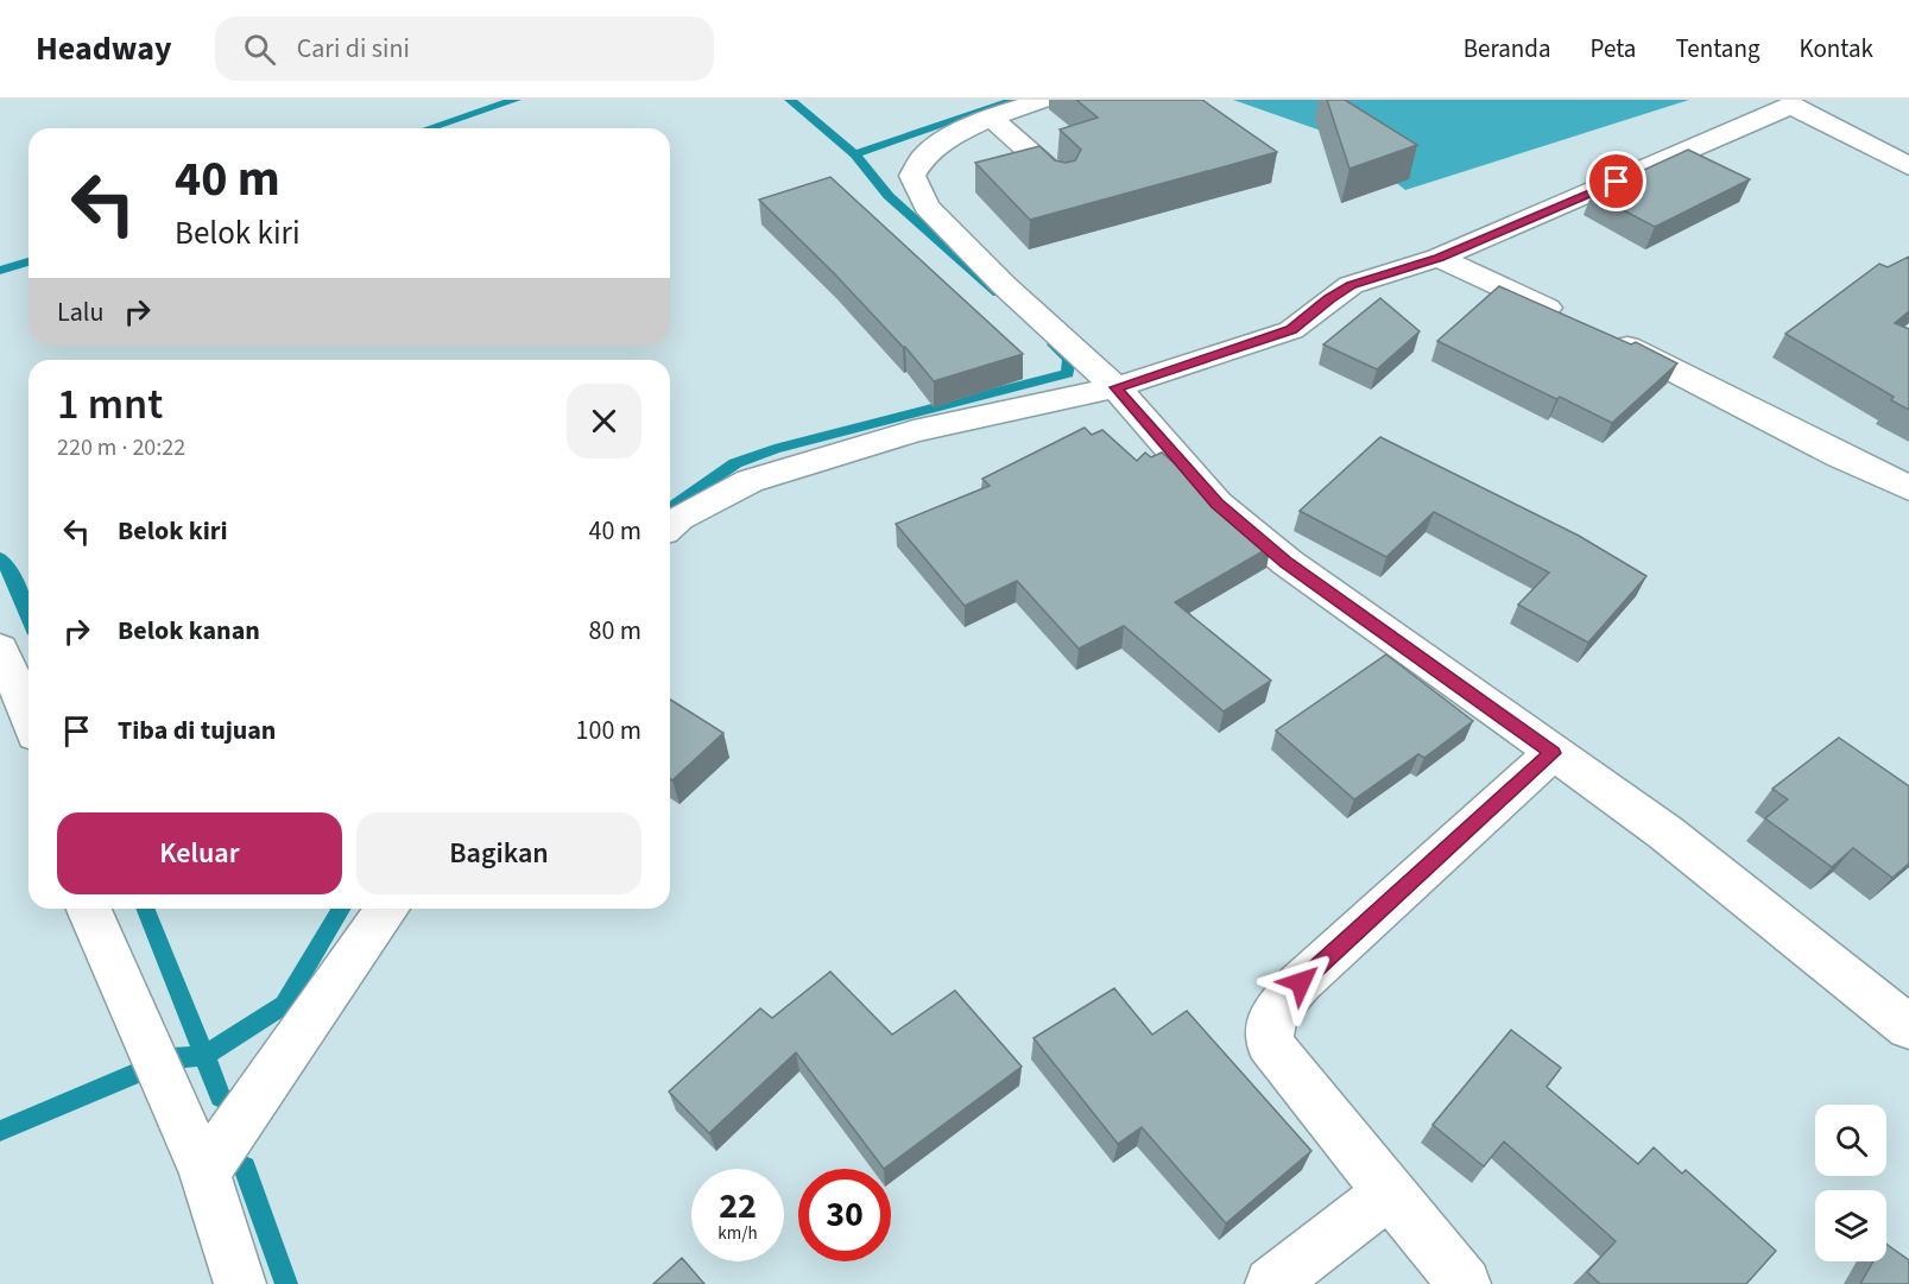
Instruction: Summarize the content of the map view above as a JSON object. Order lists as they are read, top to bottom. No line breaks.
{"page":{"header":"Headway","search":"Cari di sini","nav":["Beranda","Peta","Tentang","Kontak"],"turn":["40 m","Belok kiri"],"then":"Lalu","heading":["1 mnt","220 m · 20:22"],"list":[{"name":"Belok kiri","value":"40 m"},{"name":"Belok kanan","value":"80 m"},{"name":"Tiba di tujuan","value":"100 m"}],"buttons":["Keluar","Bagikan"],"speed":"22 km/h","limit":"30"}}
